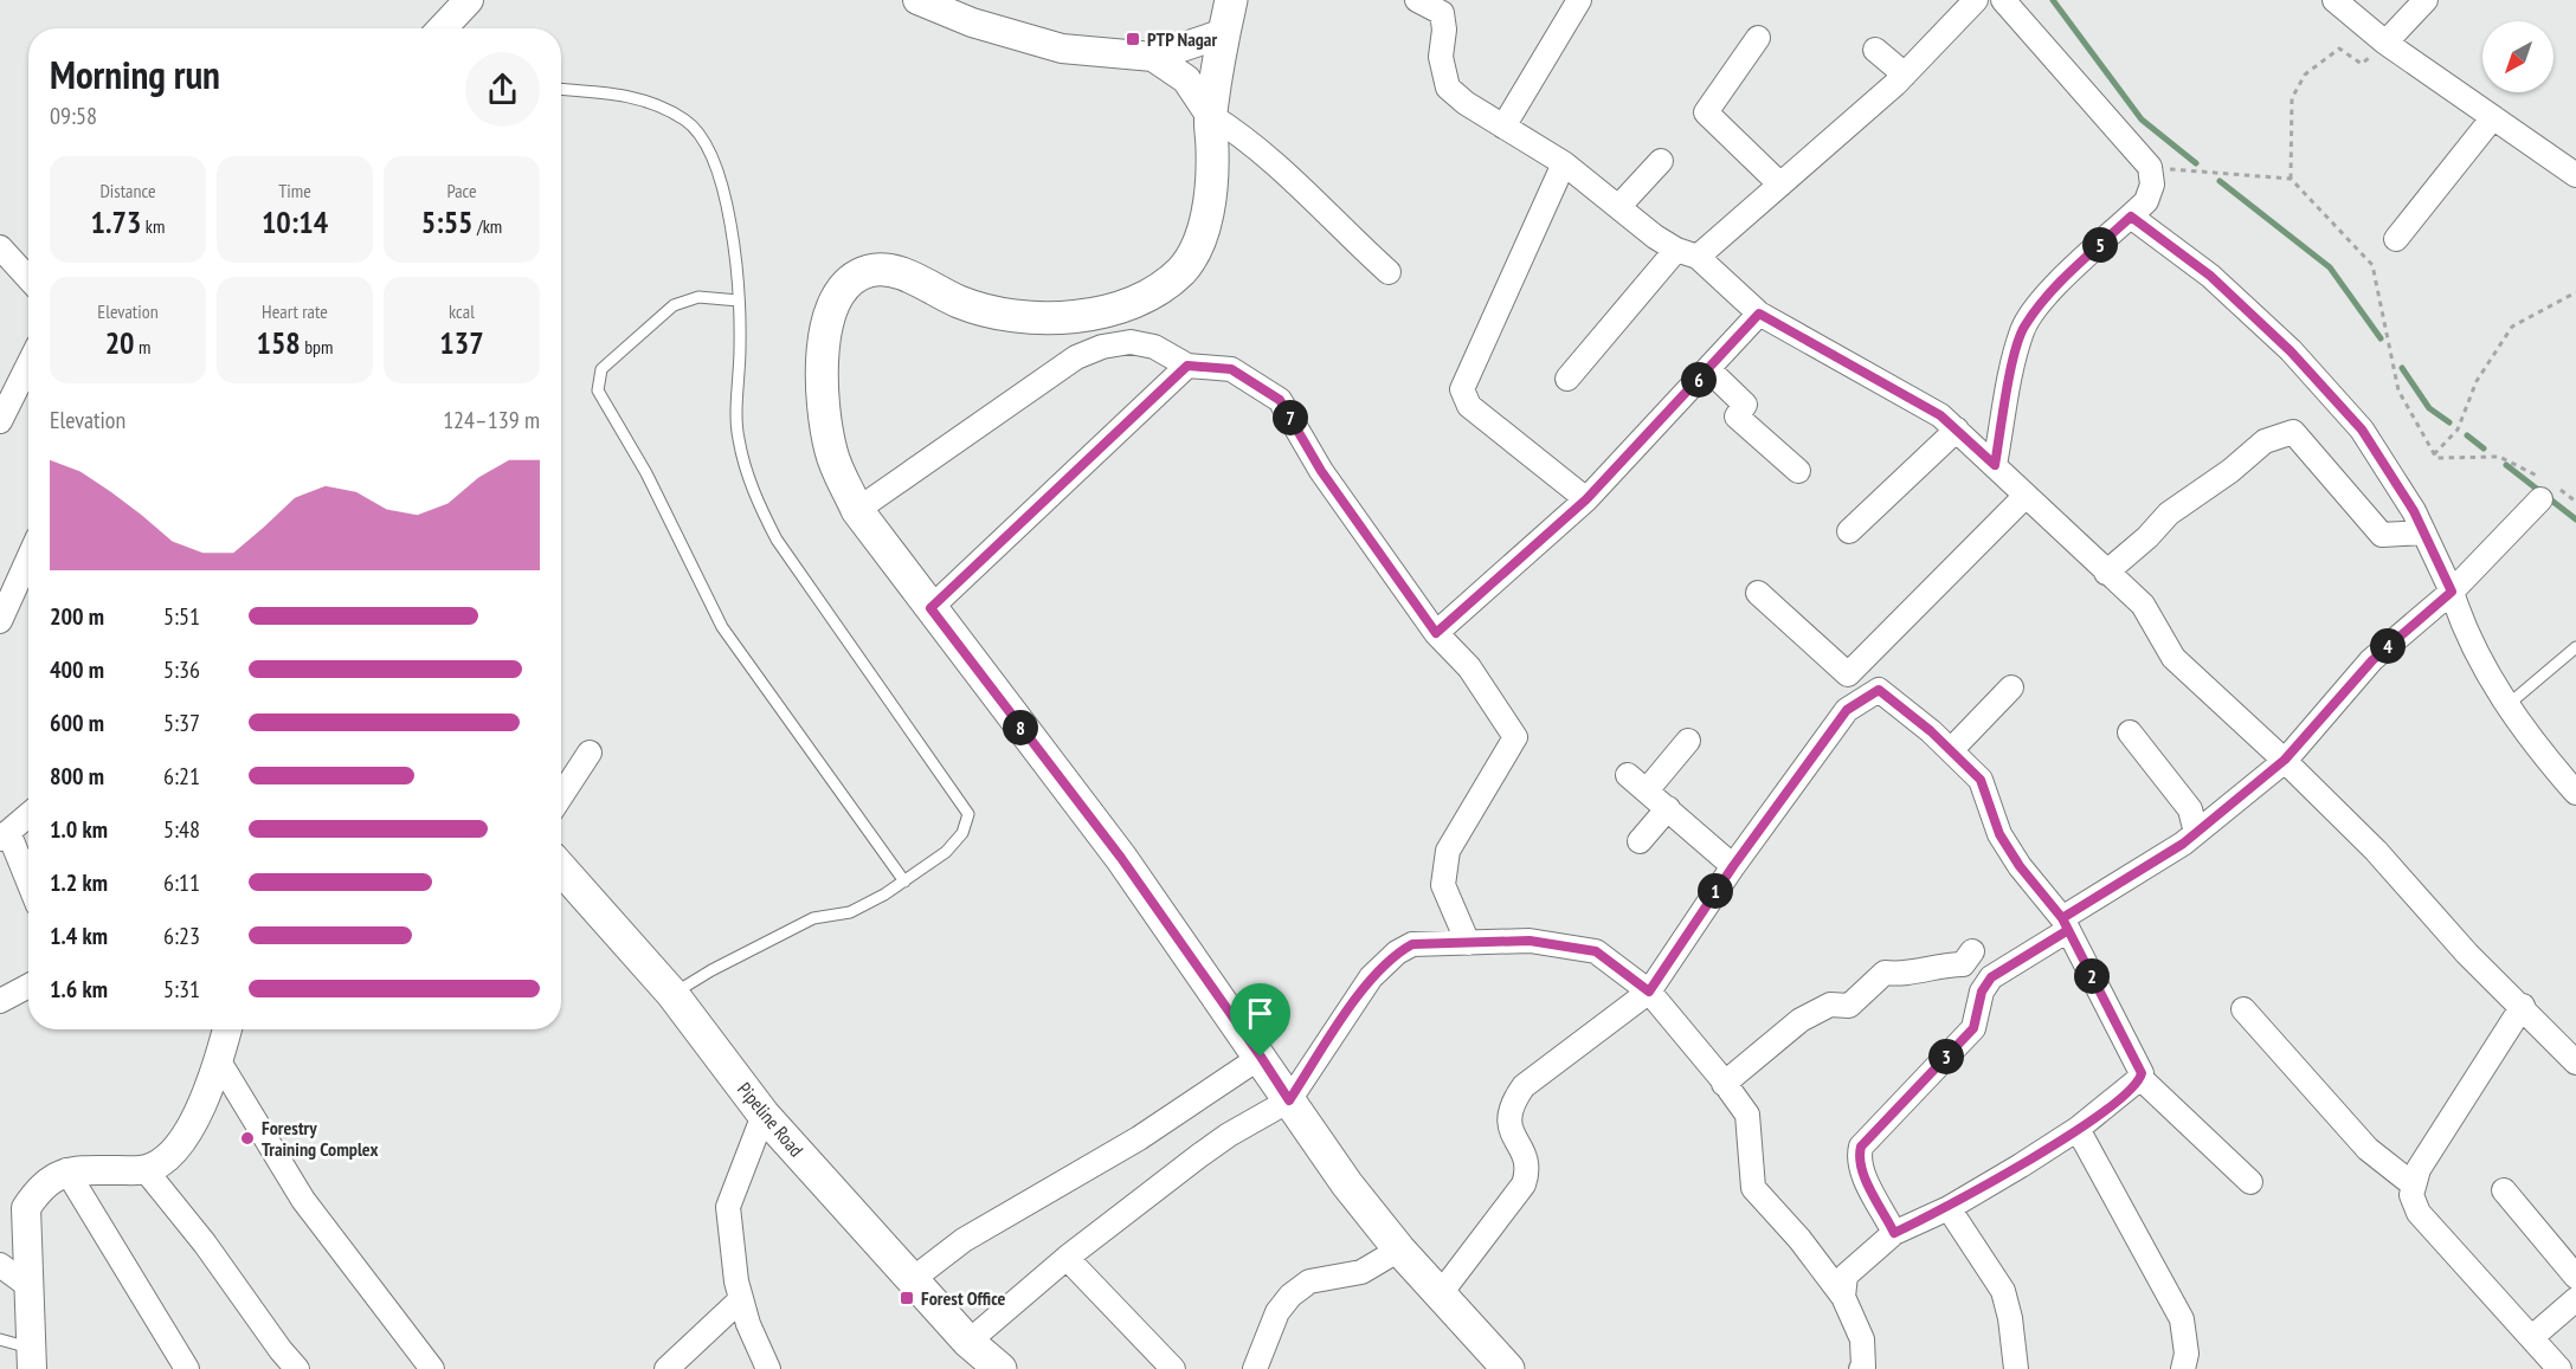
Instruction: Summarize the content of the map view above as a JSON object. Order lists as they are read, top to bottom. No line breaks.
{"streets":{"main road":["Pipeline Road"]},"places":{"transit":["PTP Nagar","Forest Office"],"other":["Forestry Training Complex"]},"north":"bottom left","page":{"heading":["Morning run","09:58"],"stats":[["Distance","1.73 km"],["Time","10:14"],["Pace","5:55 /km"],["Elevation","20 m"],["Heart rate","158 bpm"],["kcal","137"]],"pins":["5","6","7","4","8","1","2","3"],"chart":["Elevation","124–139 m"],"list":[{"name":"200 m","note":"5:51"},{"name":"400 m","note":"5:36"},{"name":"600 m","note":"5:37"},{"name":"800 m","note":"6:21"},{"name":"1.0 km","note":"5:48"},{"name":"1.2 km","note":"6:11"},{"name":"1.4 km","note":"6:23"},{"name":"1.6 km","note":"5:31"}]}}
